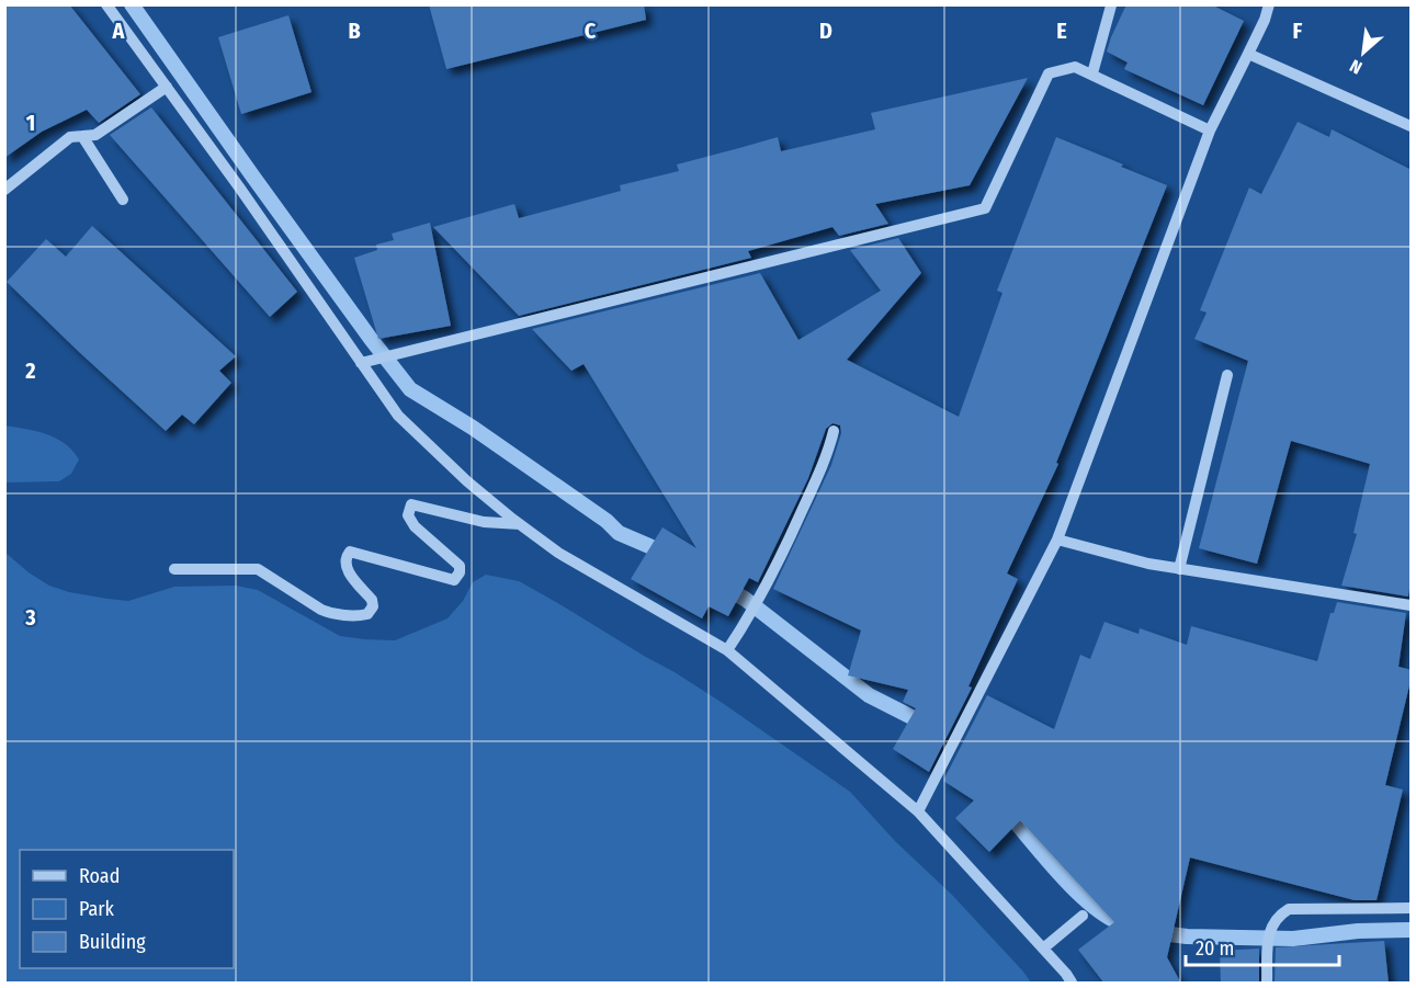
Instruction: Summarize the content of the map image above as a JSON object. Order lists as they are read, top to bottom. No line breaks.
{"legend":["Road","Park","Building"],"scale_bar":"20 m","north":"bottom left","grid":{"columns":["A","B","C","D","E","F"],"rows":["1","2","3"]}}
